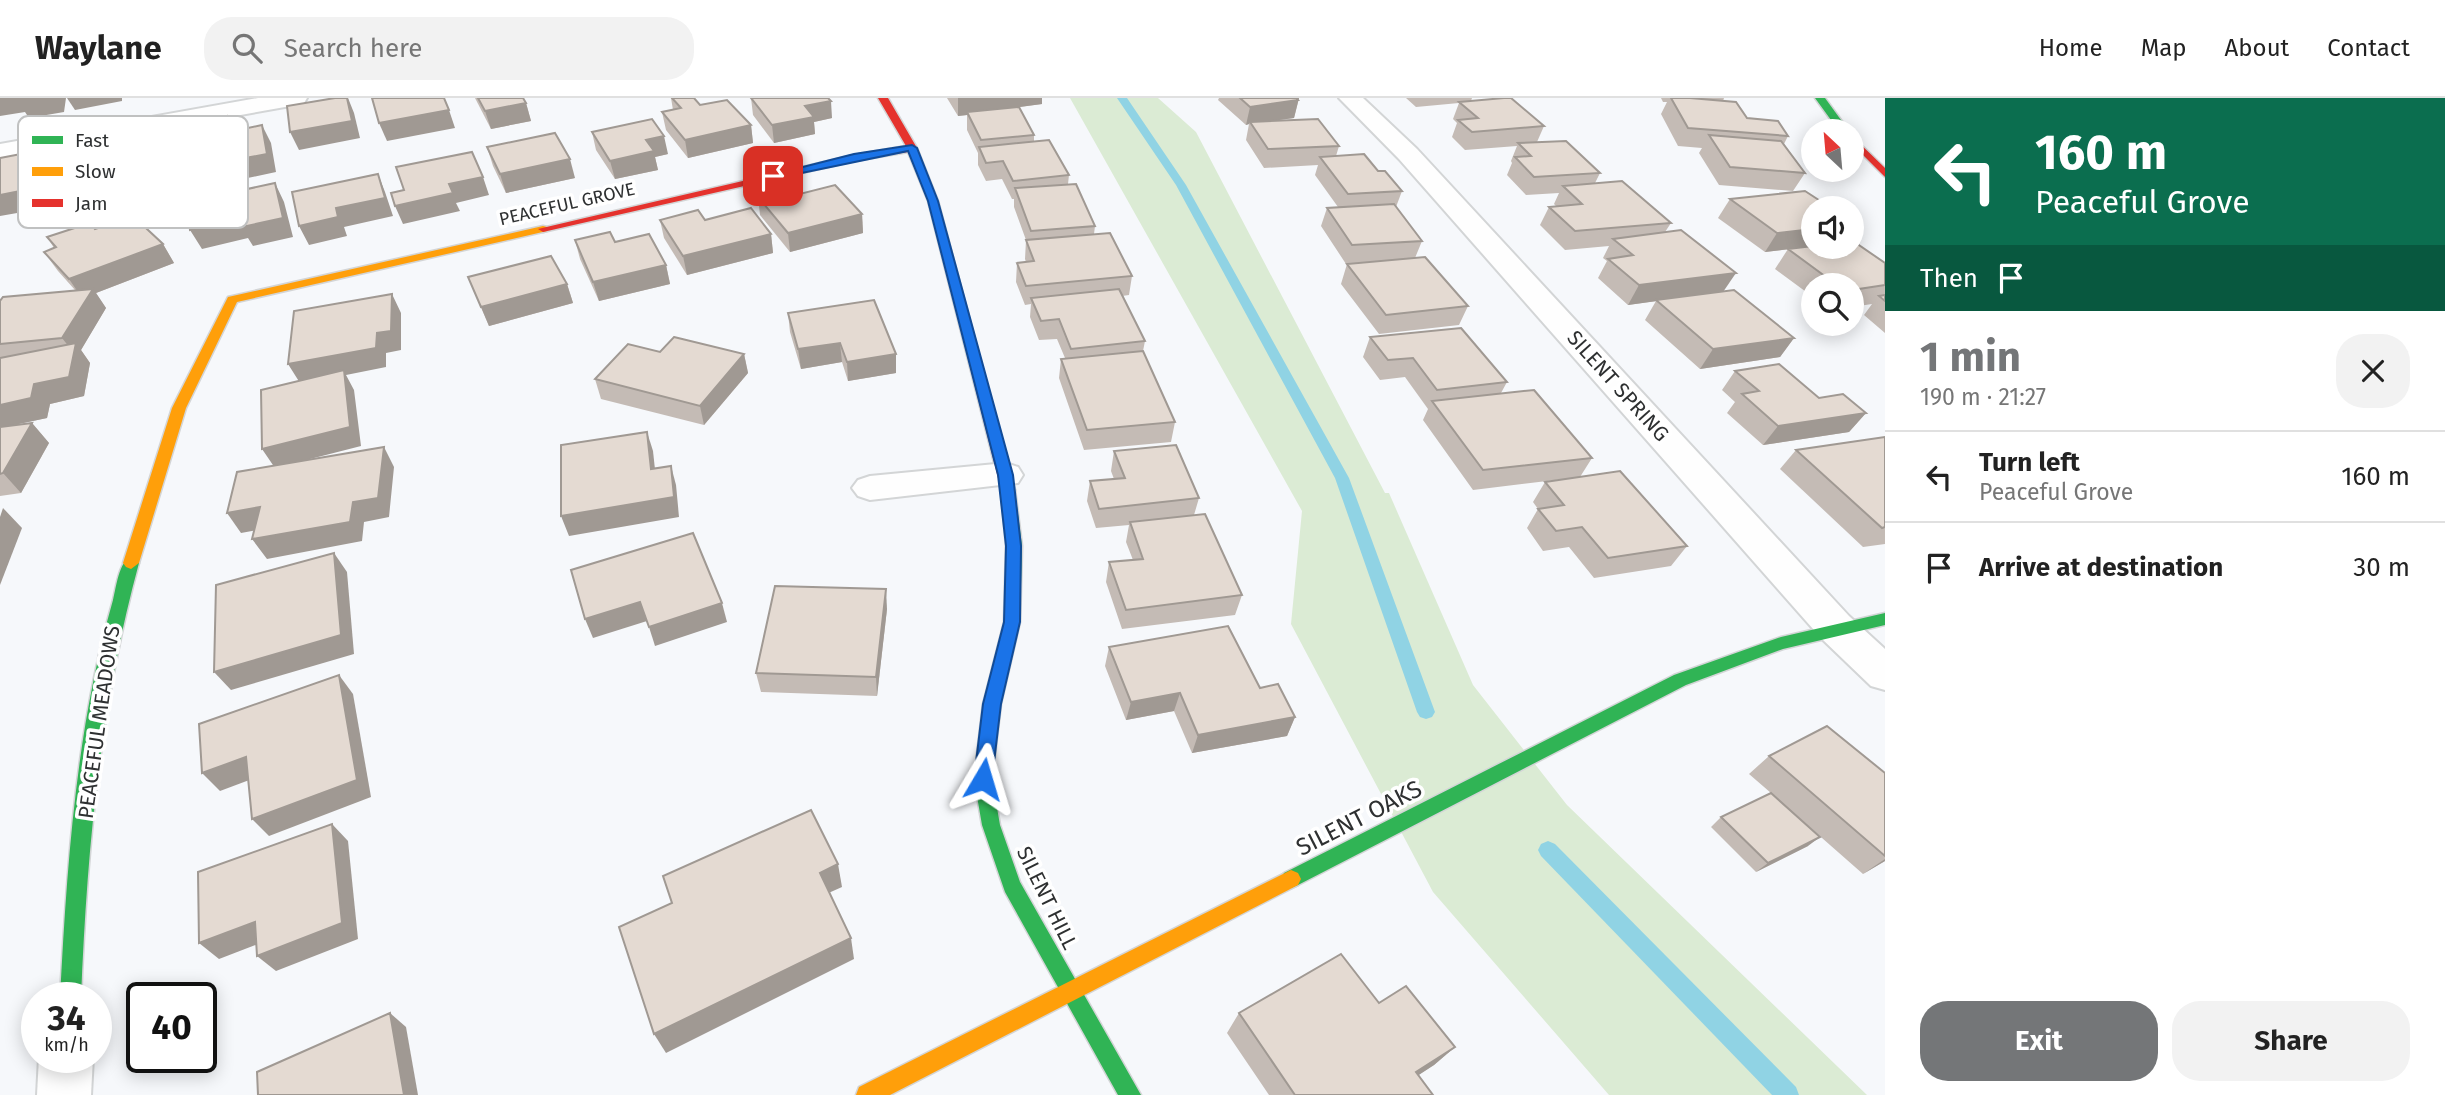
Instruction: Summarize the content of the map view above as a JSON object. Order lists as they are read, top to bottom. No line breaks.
{"streets":{"street":["PEACEFUL GROVE","SILENT SPRING","PEACEFUL MEADOWS","SILENT OAKS","SILENT HILL"]},"crossings":[["PEACEFUL GROVE","PEACEFUL MEADOWS"],["PEACEFUL GROVE","SILENT HILL"],["SILENT SPRING","SILENT OAKS"],["SILENT OAKS","SILENT HILL"]],"legend":["Fast","Slow","Jam"],"north":"top left","page":{"header":"Waylane","search":"Search here","nav":["Home","Map","About","Contact"],"turn":["160 m","Peaceful Grove"],"then":"Then","heading":["1 min","190 m · 21:27"],"list":[{"name":"Turn left","note":"Peaceful Grove","value":"160 m"},{"name":"Arrive at destination","value":"30 m"}],"speed":"34 km/h","limit":"40","buttons":["Exit","Share"]}}
